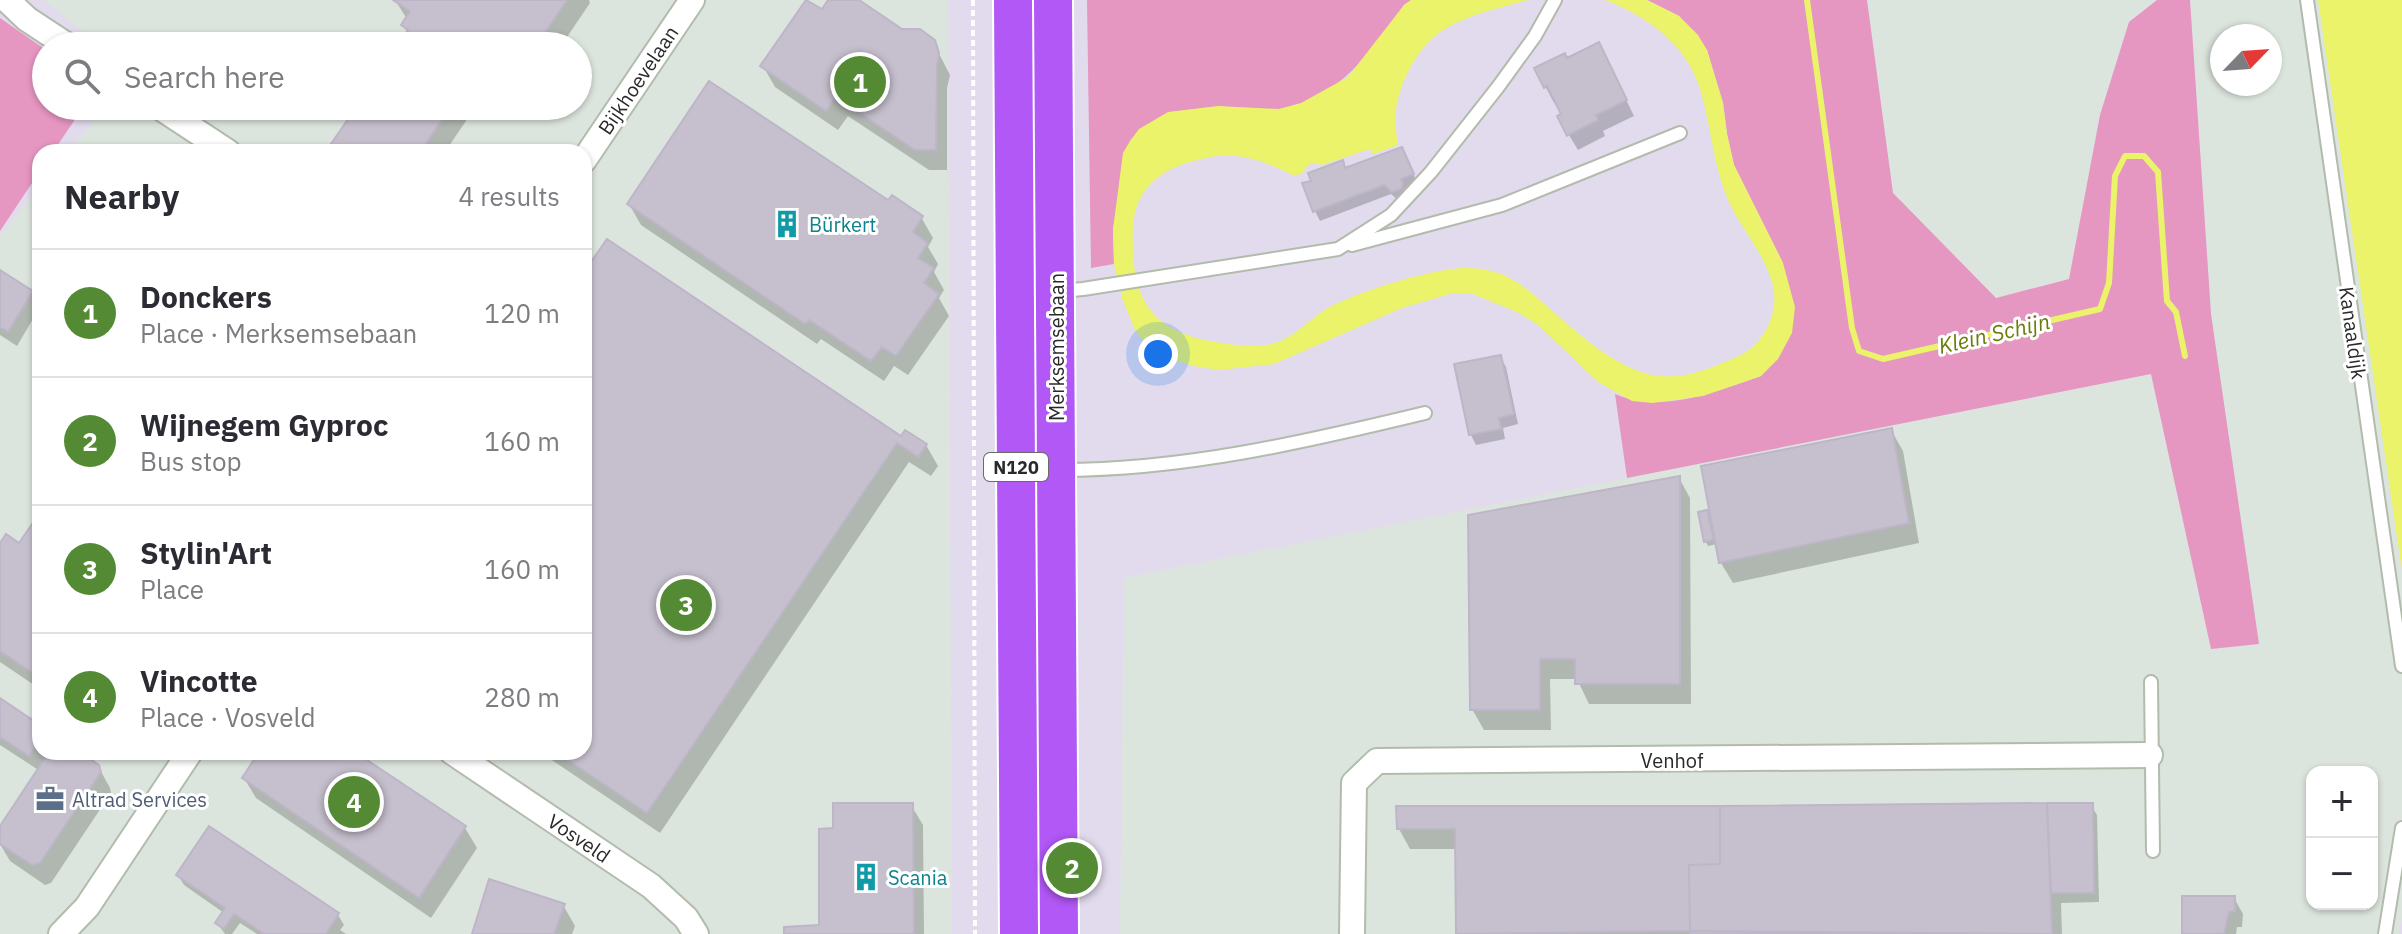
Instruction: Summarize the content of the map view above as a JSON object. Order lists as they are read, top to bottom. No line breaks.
{"streets":{"main road":["Merksemsebaan","N120"],"street":["Bijkhoevelaan","Venhof","Vosveld"],"lane":["Kanaaldijk"]},"water":["Klein Schijn"],"places":{"building":["Bürkert","Scania"],"office":["Altrad Services"]},"north":"top right","page":{"search":"Search here","pins":["1","3","4","2"],"heading":["Nearby","4 results"],"list":[{"mark":"1","name":"Donckers","note":"Place · Merksemsebaan","value":"120 m"},{"mark":"2","name":"Wijnegem Gyproc","note":"Bus stop","value":"160 m"},{"mark":"3","name":"Stylin'Art","note":"Place","value":"160 m"},{"mark":"4","name":"Vincotte","note":"Place · Vosveld","value":"280 m"}],"map_buttons":["+","−"]}}
